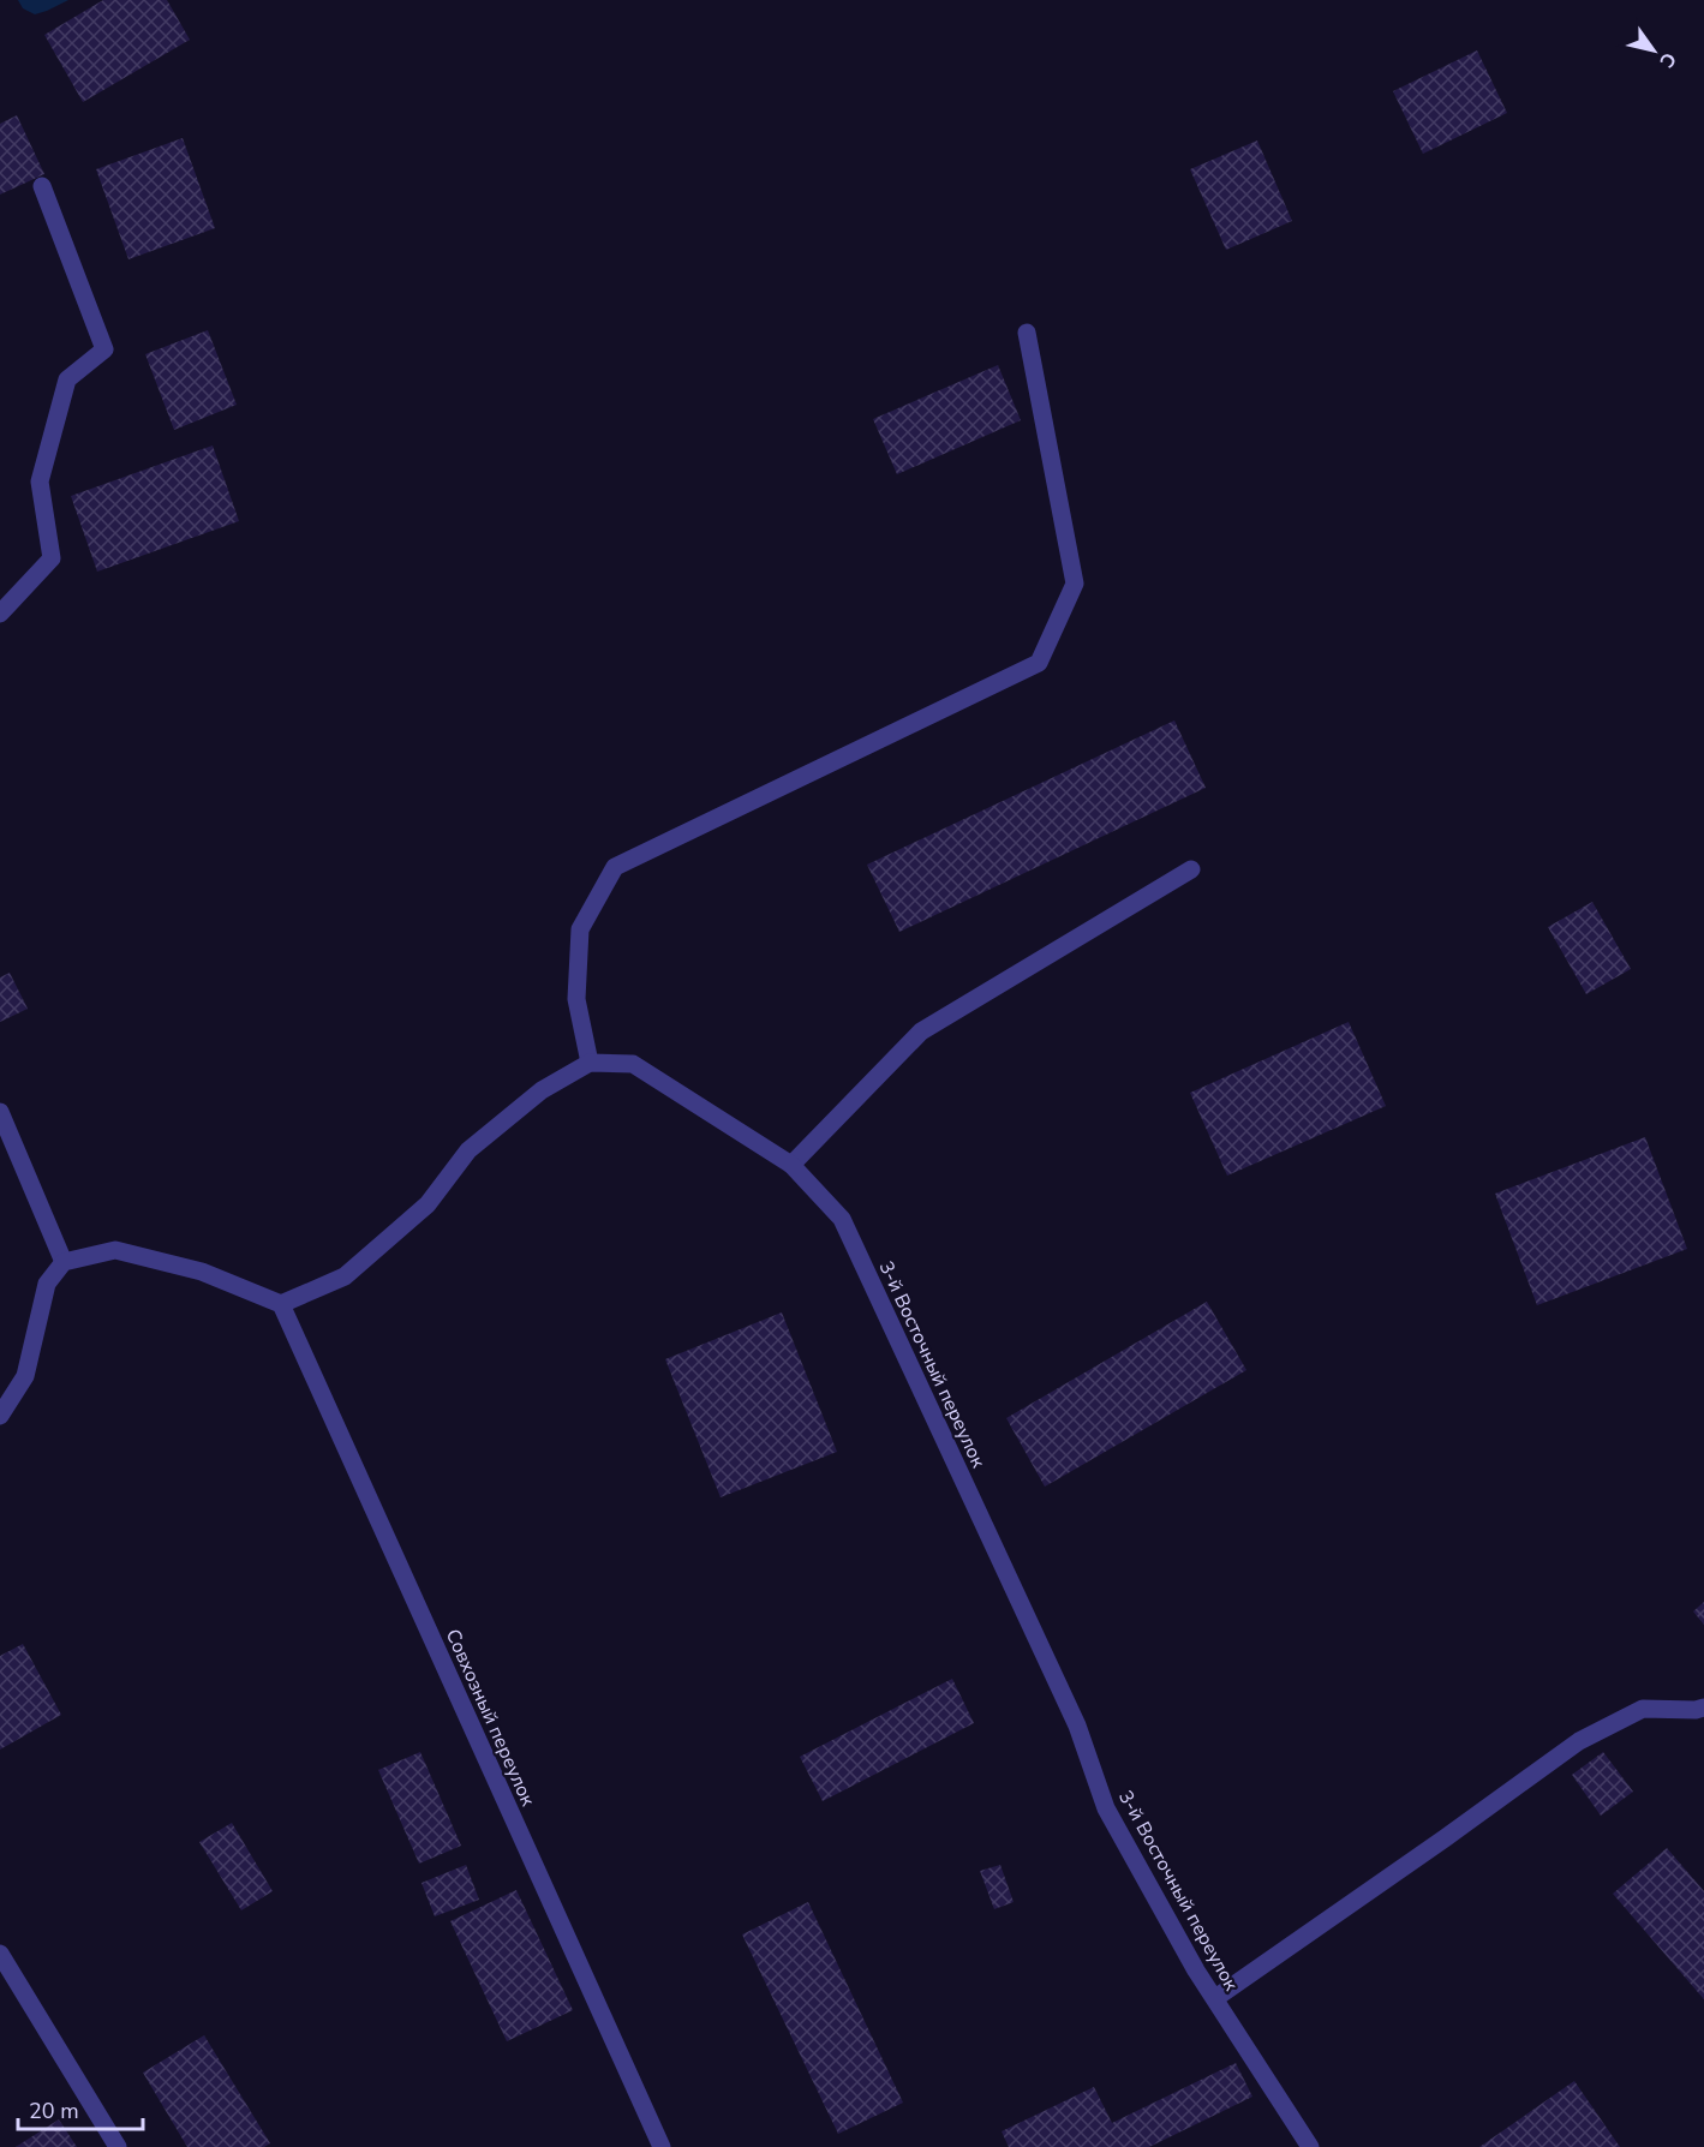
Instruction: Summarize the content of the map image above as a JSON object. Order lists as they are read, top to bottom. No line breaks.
{"streets":{"street":["3-й Восточный переулок","Совхозный переулок"]},"scale_bar":"20 m","north":"bottom right"}
